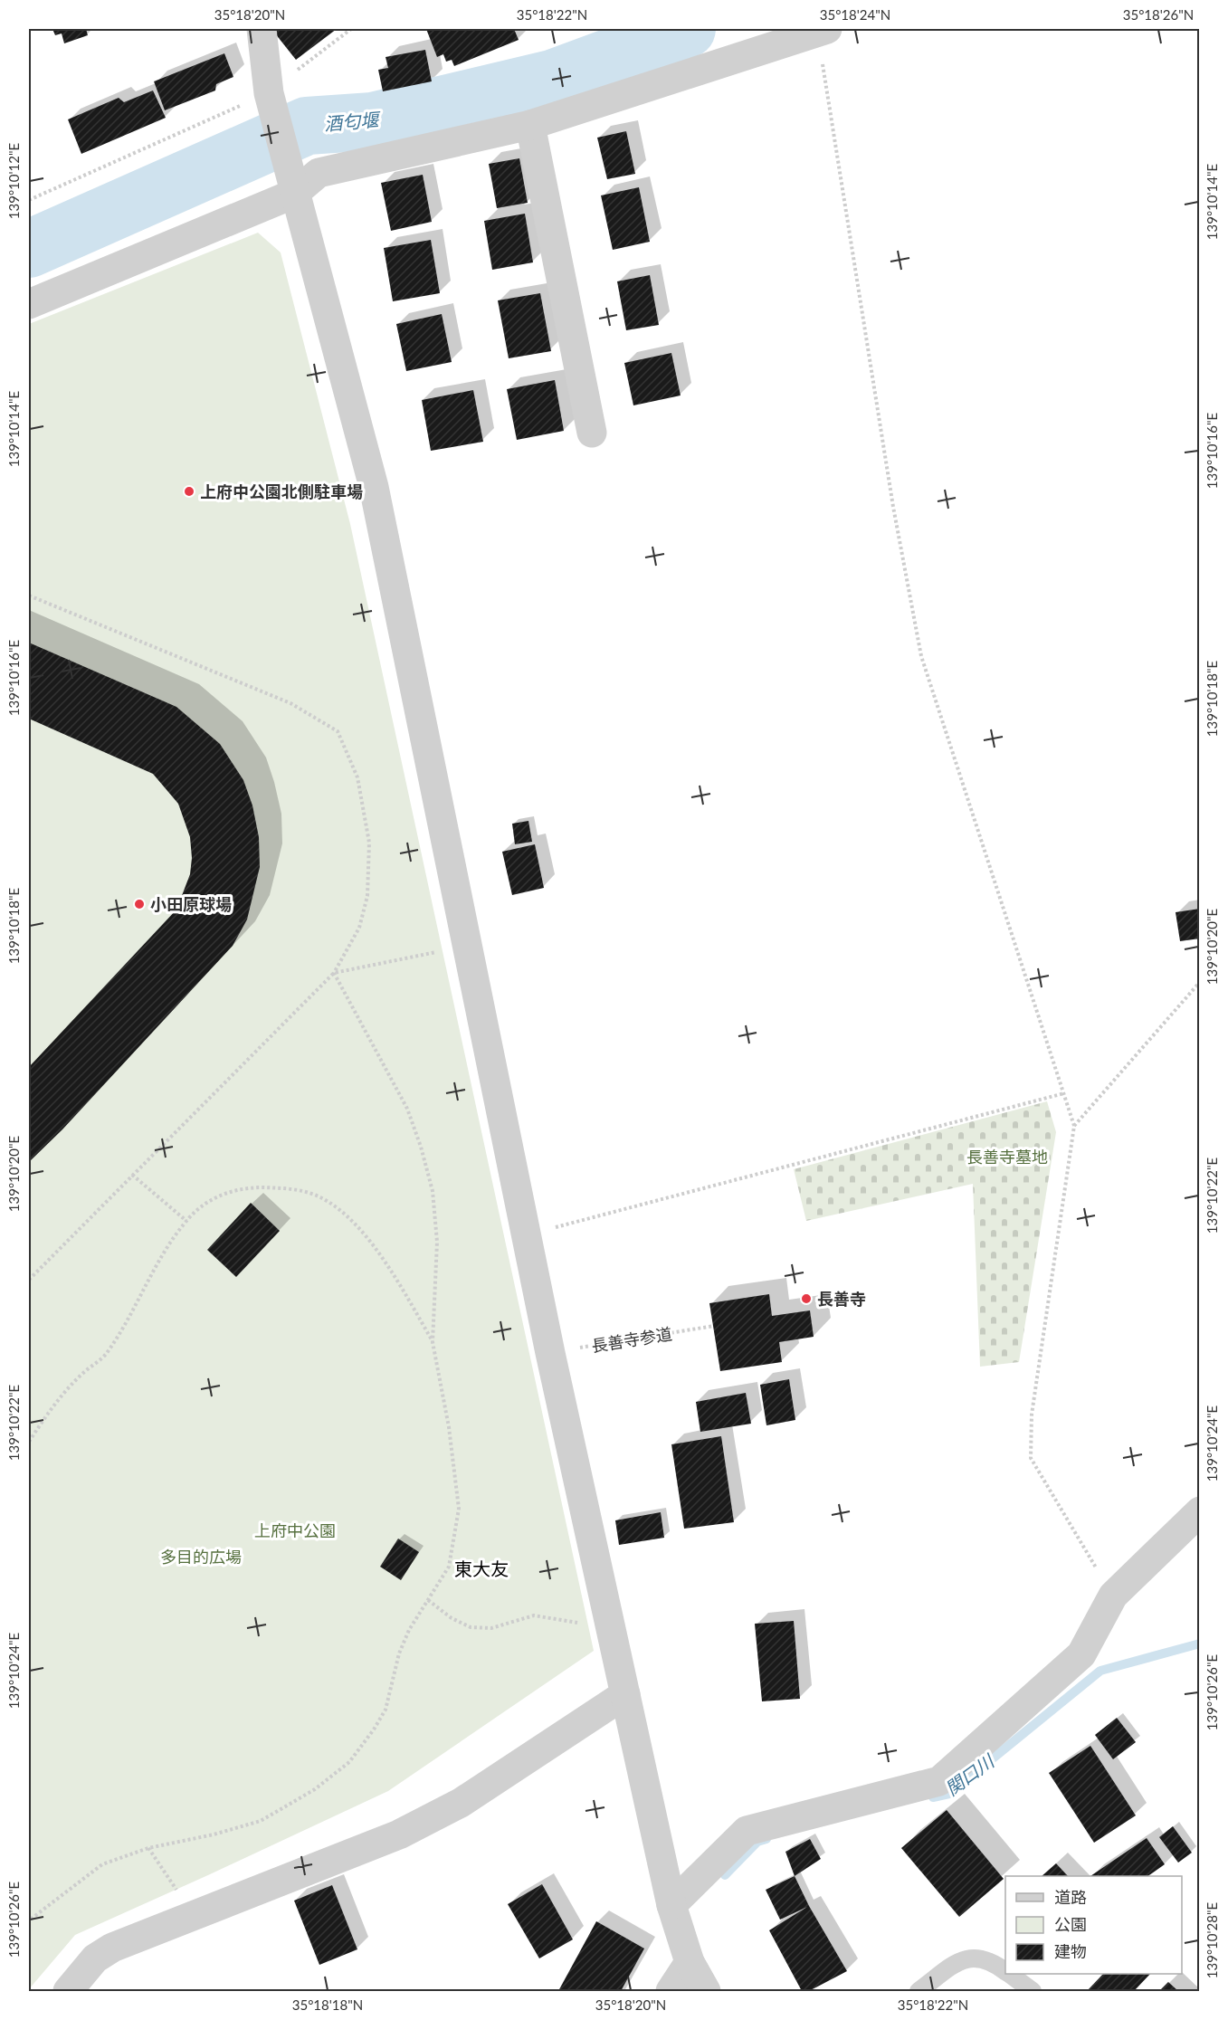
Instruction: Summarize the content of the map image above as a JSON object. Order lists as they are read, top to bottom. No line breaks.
{"streets":{"path":["長善寺参道"]},"districts":["東大友"],"water":["酒匂堰","関口川"],"parks":["長善寺墓地","上府中公園","多目的広場"],"places":["上府中公園北側駐車場","小田原球場","長善寺"],"legend":["道路","公園","建物"],"coordinates":["35°18'20\"N","35°18'22\"N","35°18'24\"N","35°18'26\"N","139°10'12\"E","139°10'14\"E","139°10'16\"E","139°10'18\"E","139°10'20\"E","139°10'22\"E","139°10'24\"E","139°10'26\"E","139°10'28\"E","35°18'18\"N"]}
